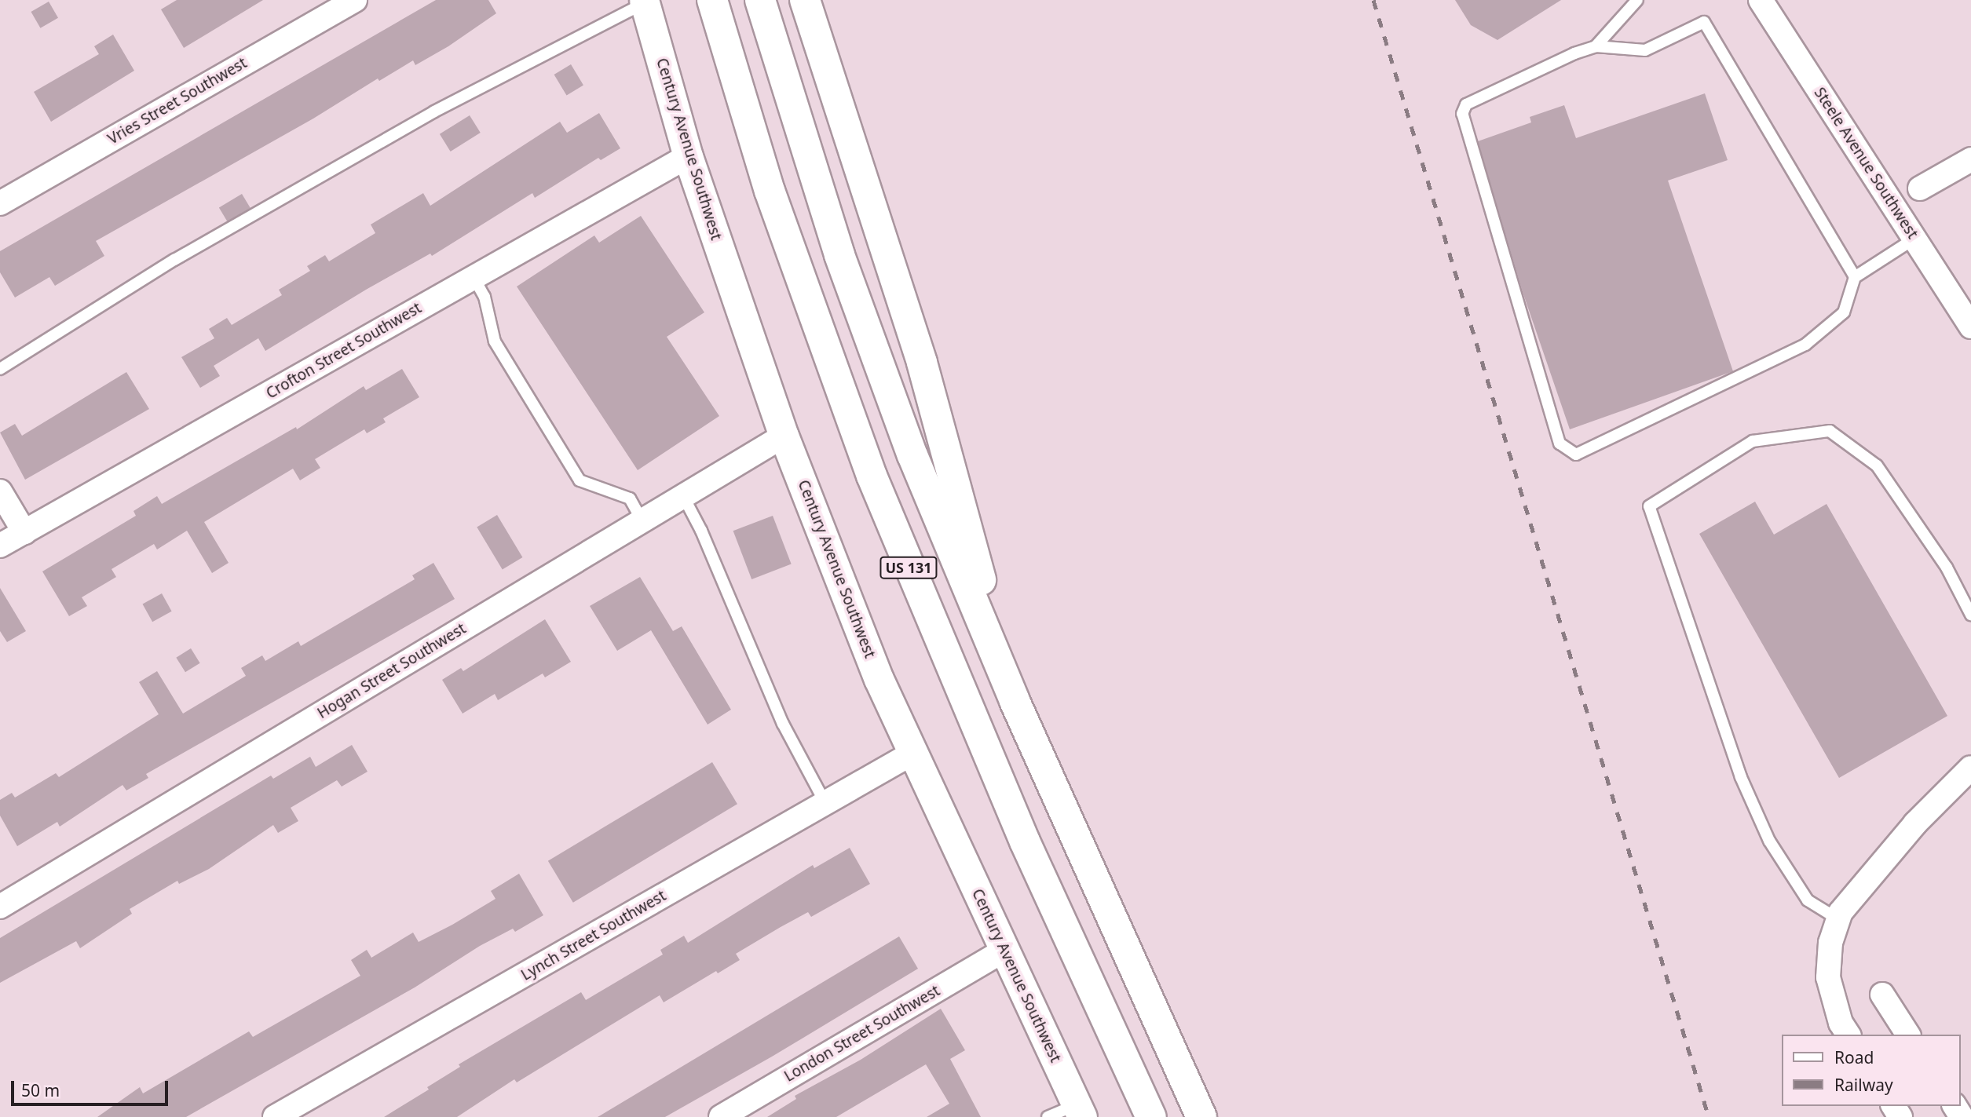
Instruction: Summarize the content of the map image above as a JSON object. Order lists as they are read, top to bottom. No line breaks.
{"streets":{"highway":["US 131"],"street":["Vries Street Southwest","Century Avenue Southwest","Steele Avenue Southwest","Crofton Street Southwest","Hogan Street Southwest","Lynch Street Southwest","London Street Southwest"]},"crossings":[["Century Avenue Southwest","Crofton Street Southwest"],["Century Avenue Southwest","Hogan Street Southwest"],["Century Avenue Southwest","Lynch Street Southwest"],["Century Avenue Southwest","London Street Southwest"]],"legend":["Road","Railway"],"scale_bar":"50 m"}
